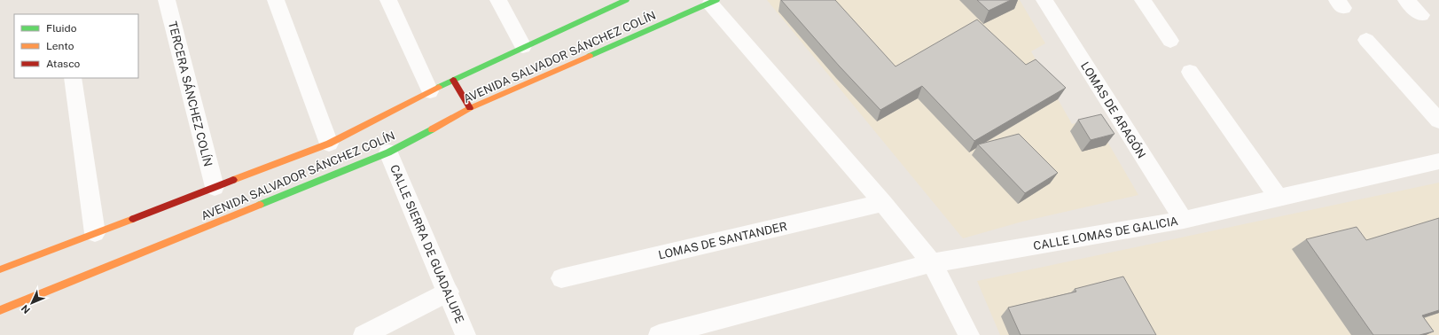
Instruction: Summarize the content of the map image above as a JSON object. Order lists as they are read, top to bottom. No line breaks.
{"streets":{"street":["AVENIDA SALVADOR SÁNCHEZ COLÍN","TERCERA SÁNCHEZ COLÍN","LOMAS DE ARAGÓN","CALLE LOMAS DE GALICIA","LOMAS DE SANTANDER","CALLE SIERRA DE GUADALUPE"]},"crossings":[["AVENIDA SALVADOR SÁNCHEZ COLÍN","TERCERA SÁNCHEZ COLÍN"],["AVENIDA SALVADOR SÁNCHEZ COLÍN","CALLE SIERRA DE GUADALUPE"],["LOMAS DE ARAGÓN","CALLE LOMAS DE GALICIA"]],"legend":["Fluido","Lento","Atasco"],"north":"bottom left"}
